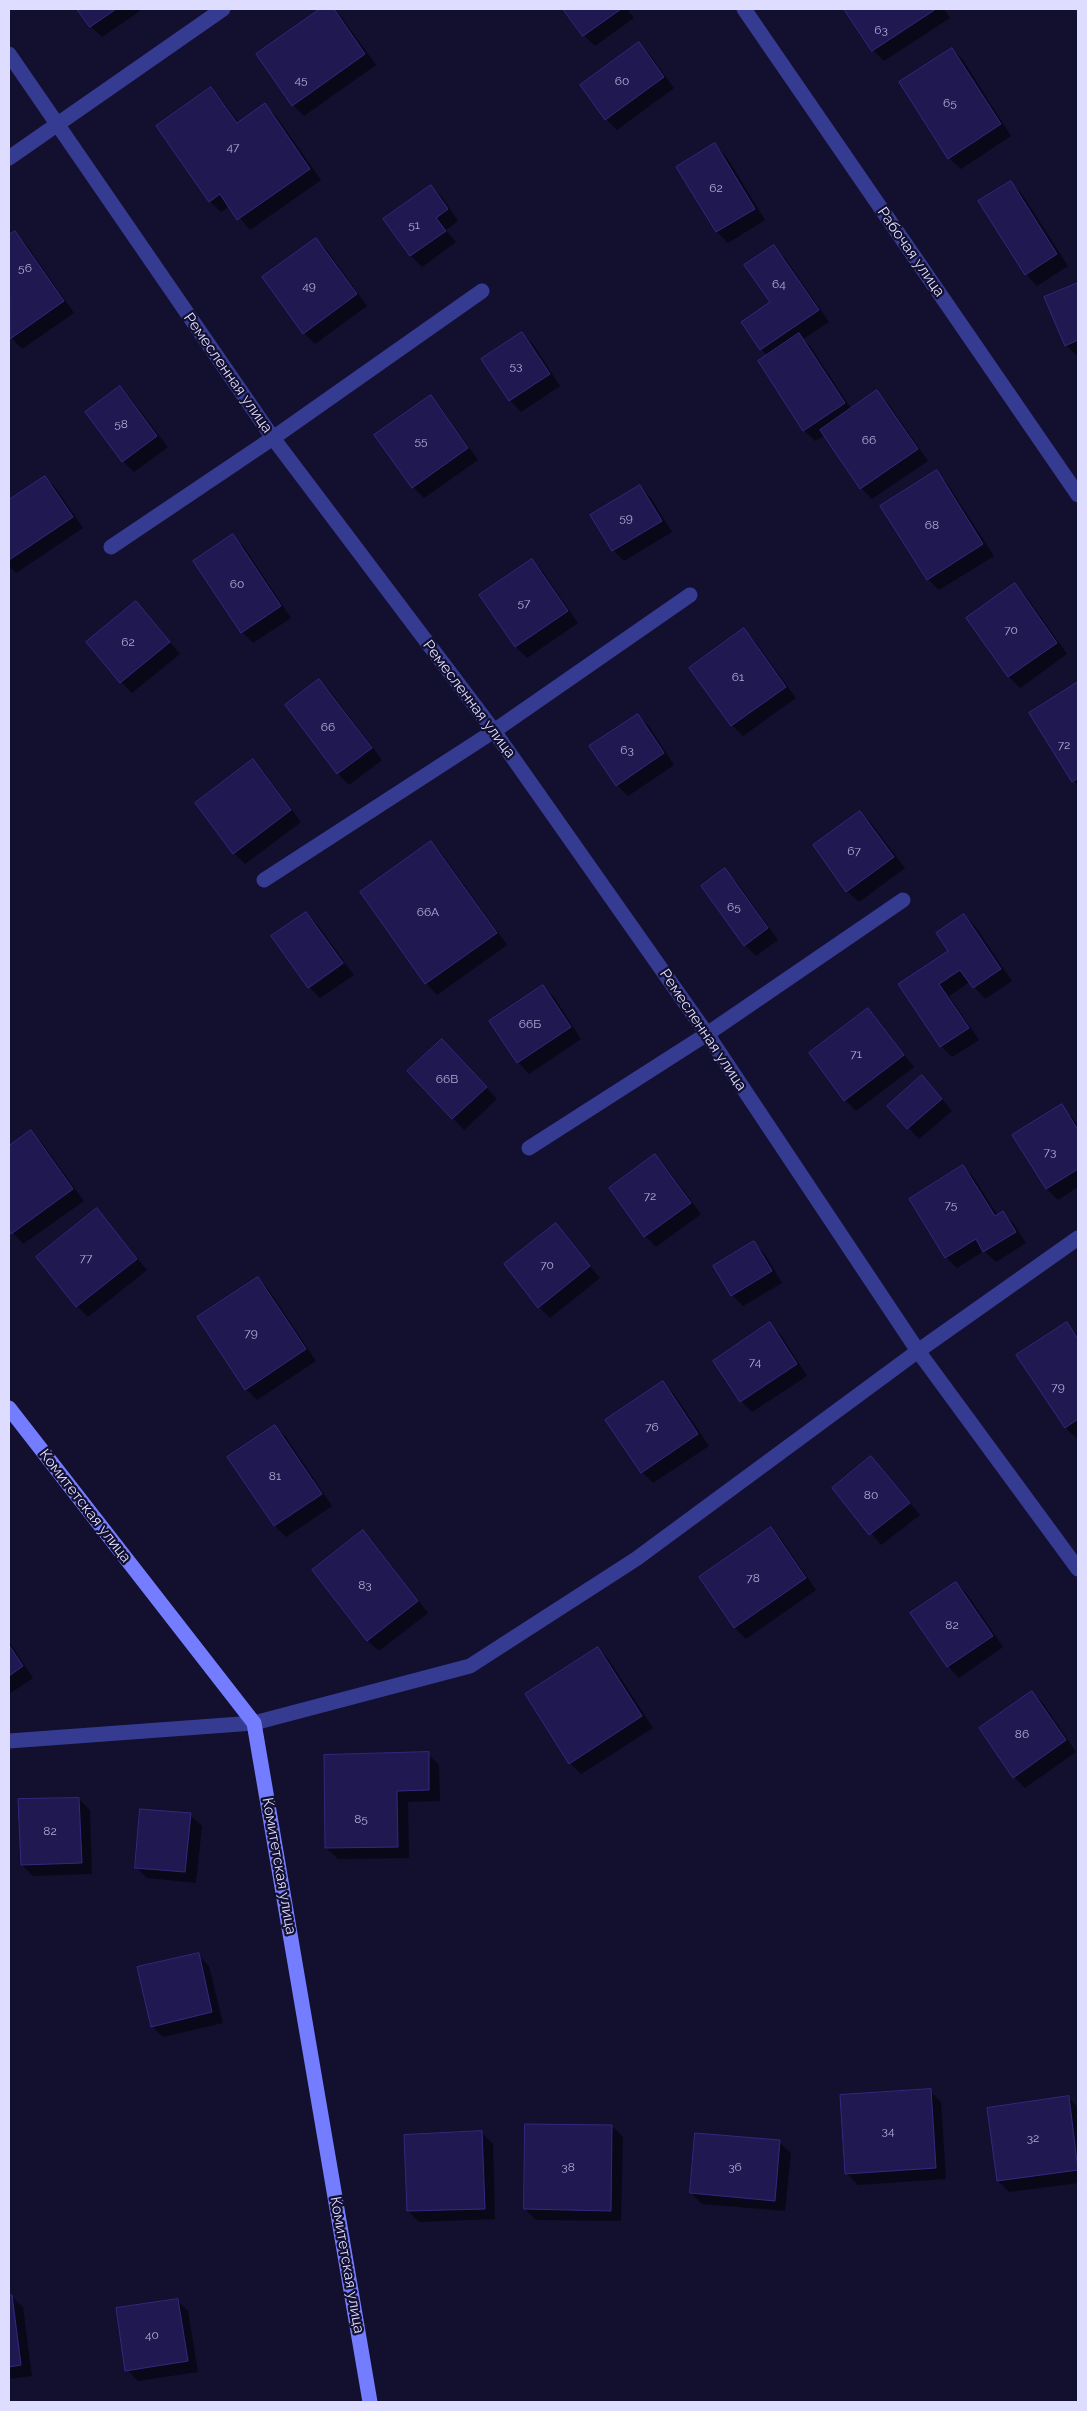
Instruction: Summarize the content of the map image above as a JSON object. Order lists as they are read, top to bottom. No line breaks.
{"streets":{"street":["Рабочая улица","Ремесленная улица","Комитетская улица"]},"house_numbers":["63","45","60","65","47","62","51","56","64","49","53","58","66","55","59","68","60","57","70","62","61","66","72","63","67","65","66А","66Б","71","66В","73","72","75","77","70","79","74","79","76","81","80","78","83","82","86","85","82","34","32","38","36","40"]}
